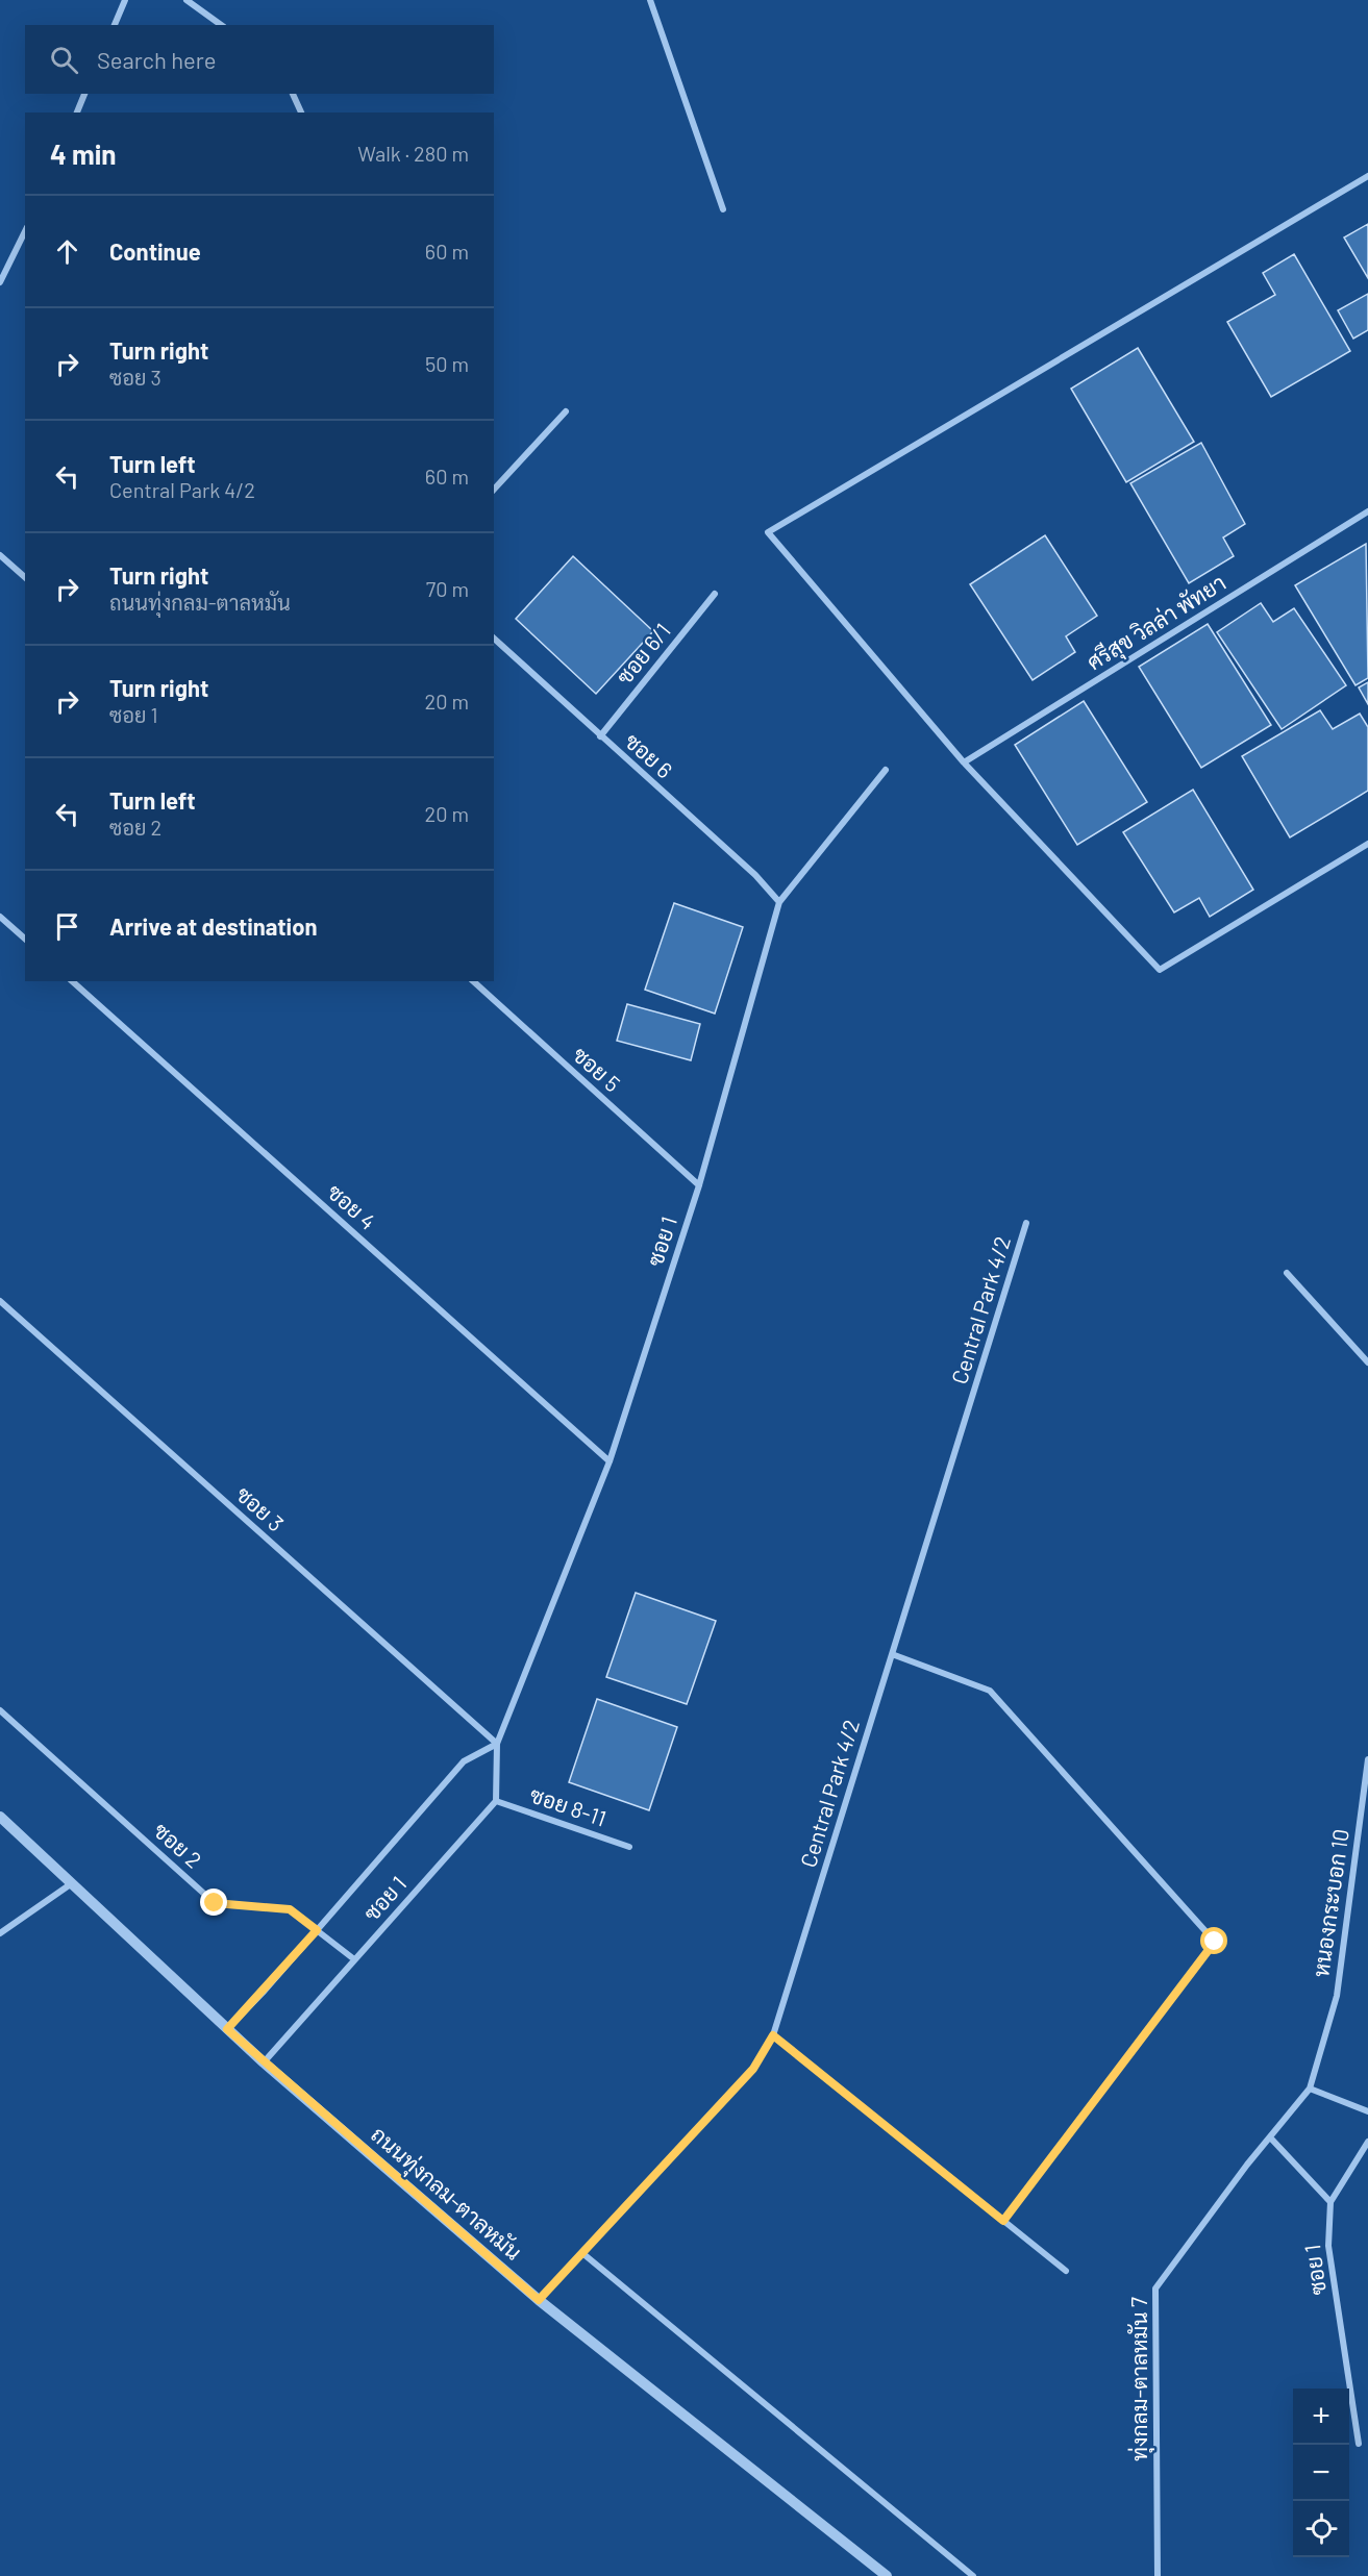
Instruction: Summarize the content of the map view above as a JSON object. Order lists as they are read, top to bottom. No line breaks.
{"streets":{"street":["ศรีสุข วิลล่า พัทยา","ซอย 6/1","ซอย 6","ซอย 5","ซอย 4","ซอย 1","Central Park 4/2","ซอย 3","ซอย 8-11","ซอย 2","หนองกระบอก 10","ถนนทุ่งกลม-ตาลหมัน","ทุ่งกลม-ตาลหมัน 7"]},"crossings":[["ซอย 6/1","ซอย 6"],["ซอย 6","ซอย 1"],["ซอย 5","ซอย 1"],["ซอย 4","ซอย 1"],["ซอย 1","ซอย 3"],["ซอย 1","ซอย 8-11"],["ซอย 1","ซอย 2"],["ซอย 1","ถนนทุ่งกลม-ตาลหมัน"],["Central Park 4/2","ถนนทุ่งกลม-ตาลหมัน"],["หนองกระบอก 10","ทุ่งกลม-ตาลหมัน 7"]],"page":{"search":"Search here","heading":["4 min","Walk · 280 m"],"list":[["Continue","60 m"],["Turn right","ซอย 3","50 m"],["Turn left","Central Park 4/2","60 m"],["Turn right","ถนนทุ่งกลม-ตาลหมัน","70 m"],["Turn right","ซอย 1","20 m"],["Turn left","ซอย 2","20 m"],"Arrive at destination"],"map_buttons":["+","−"]}}
